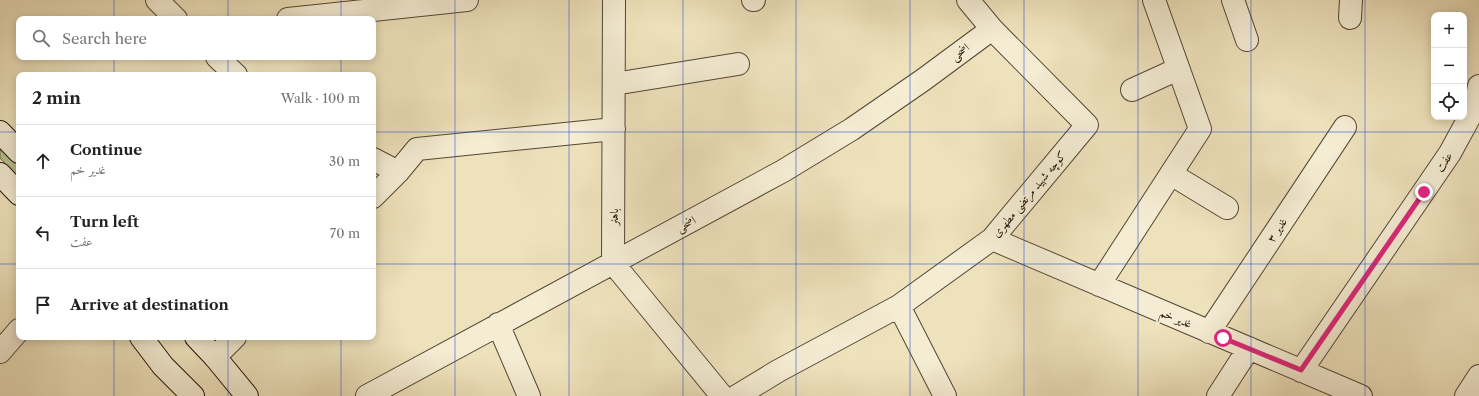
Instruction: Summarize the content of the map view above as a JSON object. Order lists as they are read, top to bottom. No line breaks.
{"streets":{"street":["اضحی","عفت","کوچه شهید مرتضی مطهری","باهنر","غدیر ۳","غدیر خم"]},"crossings":[["اضحی","کوچه شهید مرتضی مطهری"],["اضحی","باهنر"],["عفت","غدیر خم"],["کوچه شهید مرتضی مطهری","غدیر خم"],["غدیر ۳","غدیر خم"]],"page":{"map_buttons":["+","−"],"search":"Search here","heading":["2 min","Walk · 100 m"],"list":[["Continue","غدیر خم","30 m"],["Turn left","عفت","70 m"],"Arrive at destination"]}}
